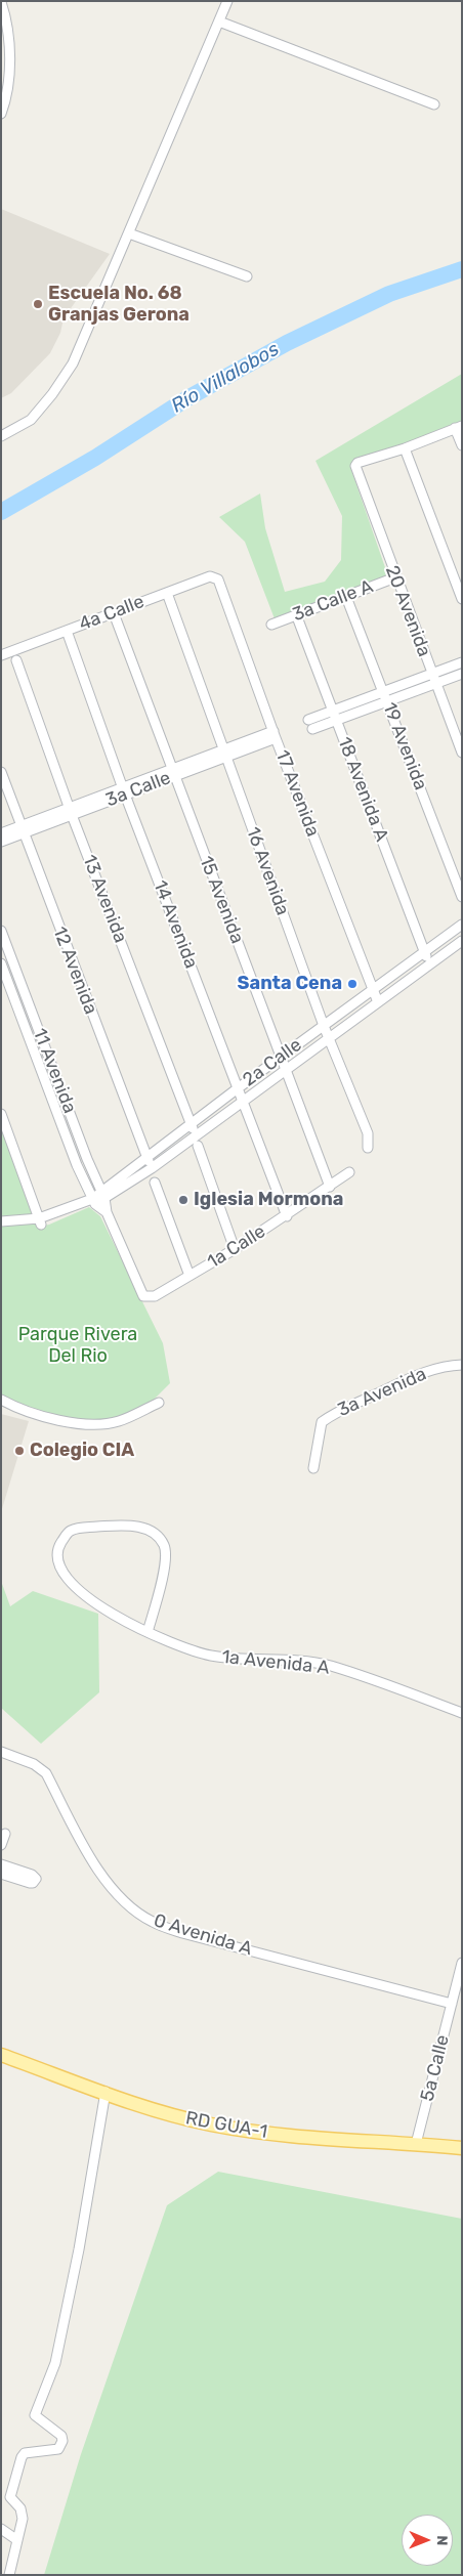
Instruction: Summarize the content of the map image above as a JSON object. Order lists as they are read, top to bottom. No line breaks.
{"streets":{"main road":["RD GUA-1"],"street":["3a Calle A","20 Avenida","4a Calle","19 Avenida","3a Calle","18 Avenida A","17 Avenida","16 Avenida","13 Avenida","15 Avenida","14 Avenida","12 Avenida","2a Calle","11 Avenida","1a Calle","3a Avenida","1a Avenida A","0 Avenida A","5a Calle"]},"crossings":[["3a Calle A","20 Avenida"],["3a Calle A","19 Avenida"],["3a Calle A","18 Avenida A"],["4a Calle","17 Avenida"],["4a Calle","16 Avenida"],["4a Calle","15 Avenida"],["4a Calle","14 Avenida"],["3a Calle","17 Avenida"],["3a Calle","16 Avenida"],["3a Calle","13 Avenida"],["3a Calle","15 Avenida"],["3a Calle","14 Avenida"],["3a Calle","12 Avenida"],["18 Avenida A","2a Calle"],["17 Avenida","2a Calle"],["16 Avenida","2a Calle"],["13 Avenida","2a Calle"],["15 Avenida","2a Calle"],["15 Avenida","1a Calle"],["14 Avenida","2a Calle"],["14 Avenida","1a Calle"],["12 Avenida","2a Calle"],["2a Calle","11 Avenida"],["11 Avenida","1a Calle"],["0 Avenida A","5a Calle"],["5a Calle","RD GUA-1"]],"water":["Río Villalobos"],"parks":["Parque Rivera Del Rio"],"places":["Escuela No. 68 Granjas Gerona","Santa Cena","Iglesia Mormona","Colegio CIA"],"north":"right"}
